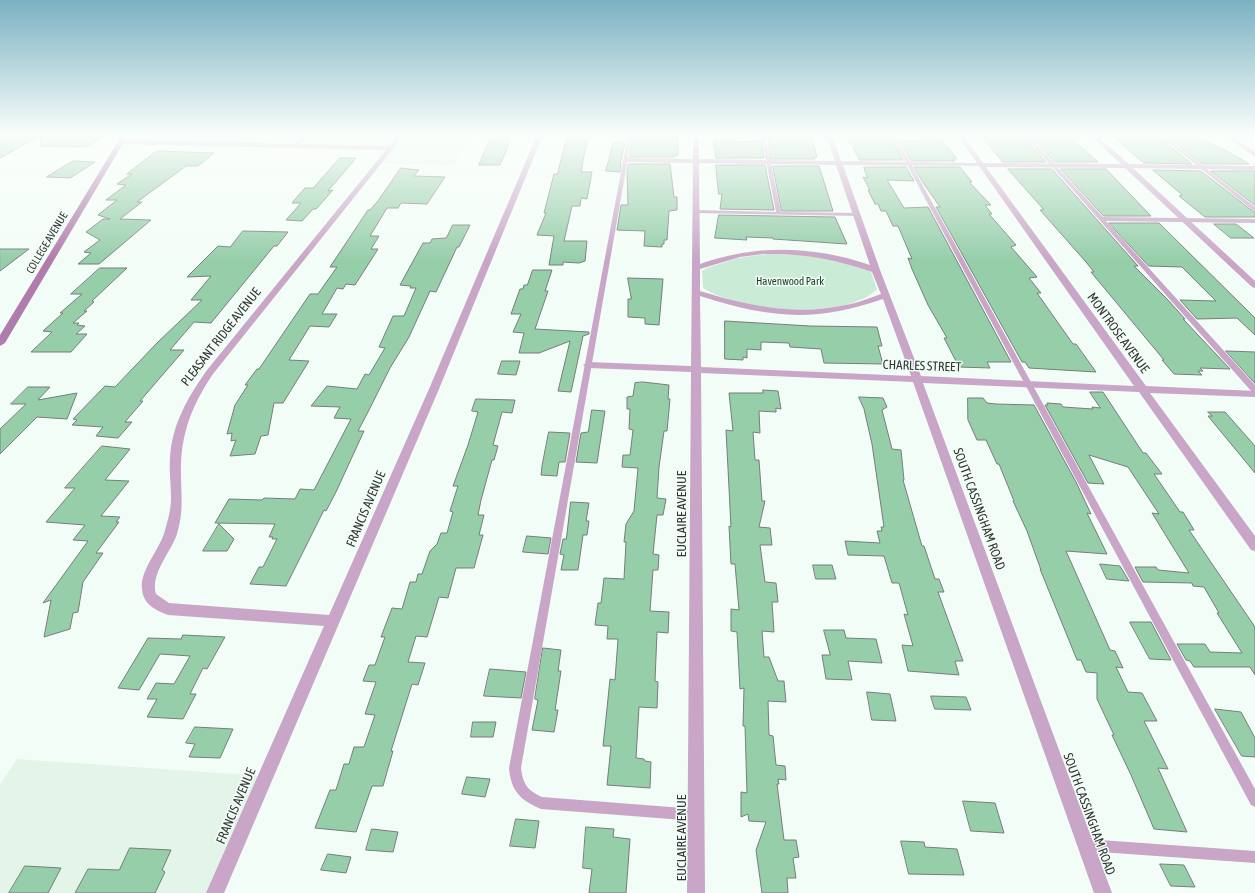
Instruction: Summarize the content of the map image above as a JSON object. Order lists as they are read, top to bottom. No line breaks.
{"streets":{"main road":["COLLEGE AVENUE"],"street":["MONTROSE AVENUE","PLEASANT RIDGE AVENUE","CHARLES STREET","FRANCIS AVENUE","SOUTH CASSINGHAM ROAD","EUCLAIRE AVENUE"]},"crossings":[["MONTROSE AVENUE","CHARLES STREET"],["PLEASANT RIDGE AVENUE","FRANCIS AVENUE"],["CHARLES STREET","SOUTH CASSINGHAM ROAD"],["CHARLES STREET","EUCLAIRE AVENUE"]],"parks":["Havenwood Park"]}
